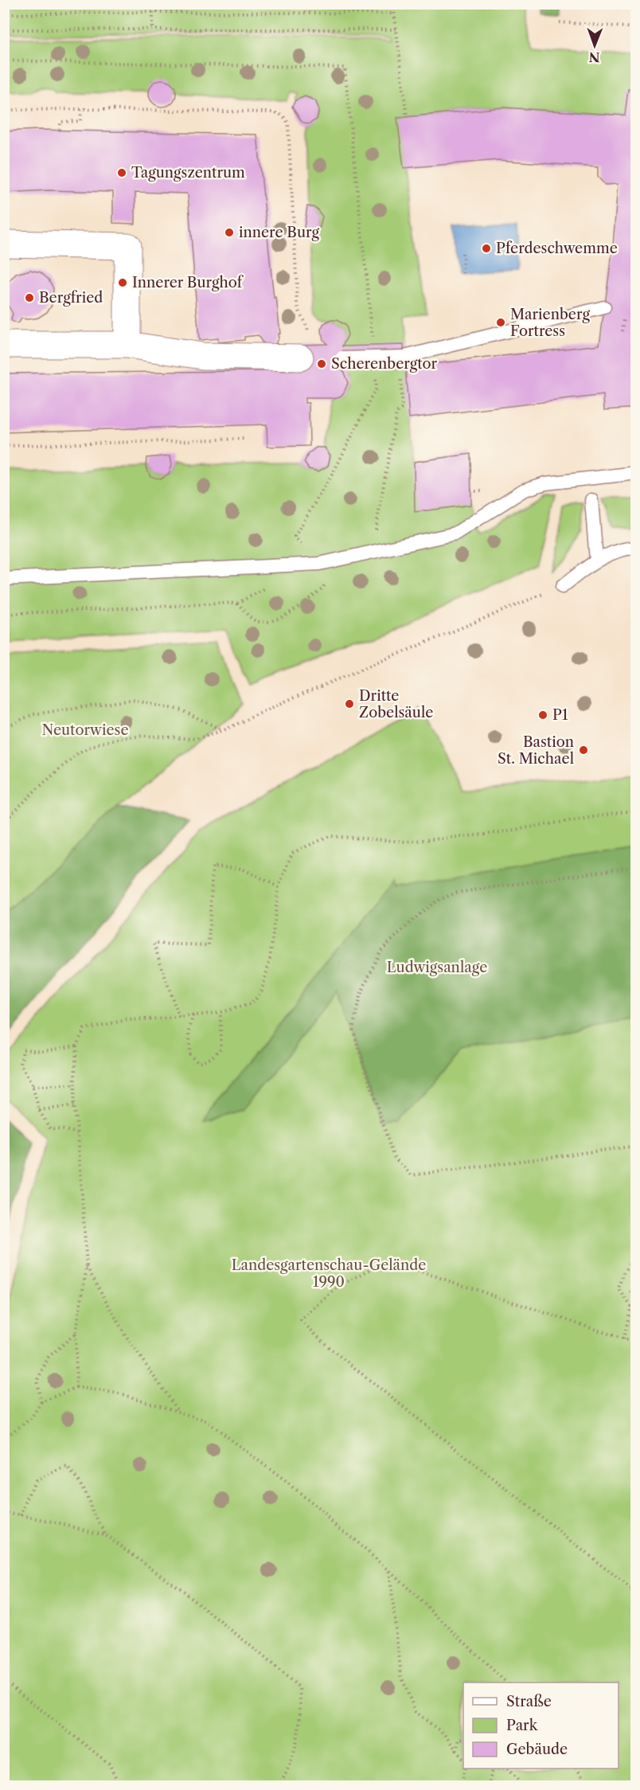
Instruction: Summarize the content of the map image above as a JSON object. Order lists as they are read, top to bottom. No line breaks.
{"parks":["Neutorwiese","Ludwigsanlage","Landesgartenschau-Gelände 1990"],"places":["Tagungszentrum","innere Burg","Pferdeschwemme","Innerer Burghof","Bergfried","Marienberg Fortress","Scherenbergtor","Dritte Zobelsäule","P1","Bastion St. Michael"],"legend":["Straße","Park","Gebäude"],"north":"bottom"}
